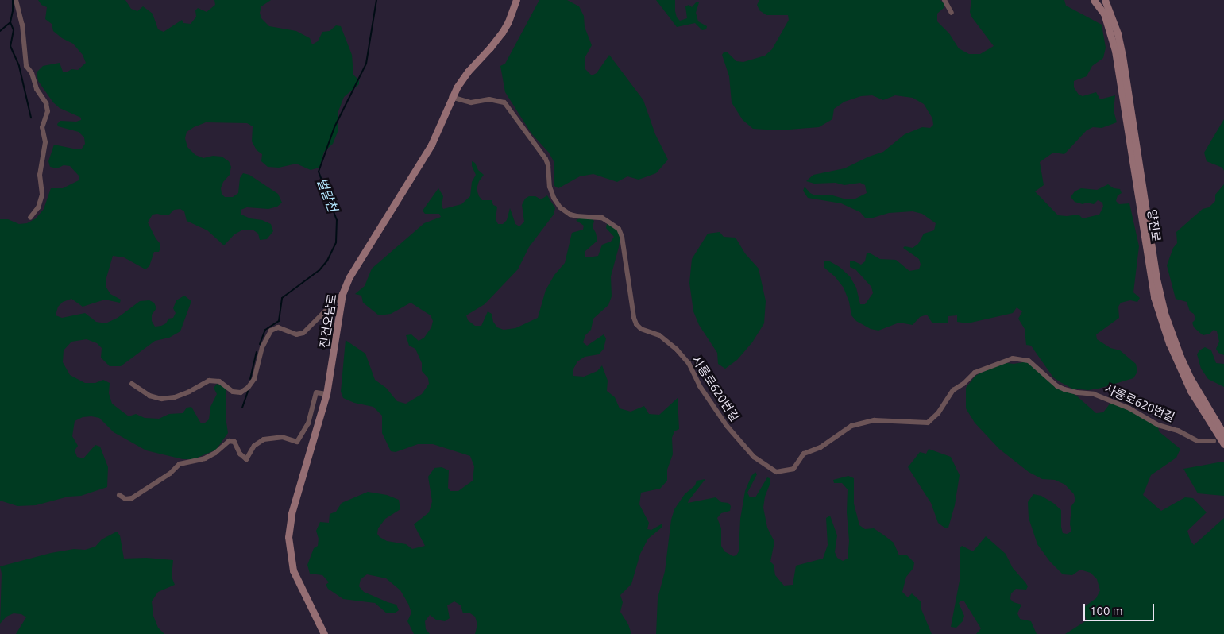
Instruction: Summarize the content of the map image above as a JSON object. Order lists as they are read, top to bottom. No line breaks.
{"streets":{"main road":["양진로","진건오남로"],"street":["사릉로620번길"]},"crossings":[["진건오남로","사릉로620번길"]],"water":["벌말천"],"scale_bar":"100 m"}
